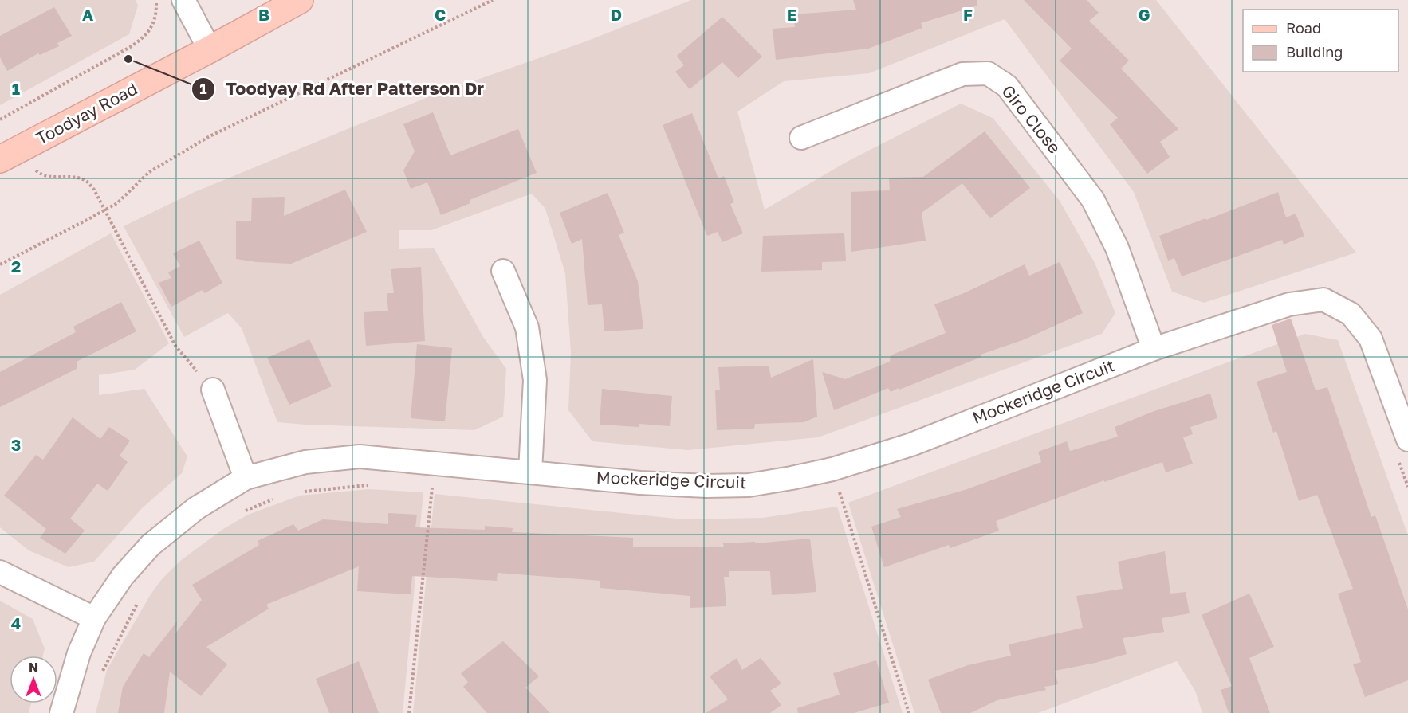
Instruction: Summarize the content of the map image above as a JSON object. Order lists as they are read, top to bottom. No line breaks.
{"streets":{"main road":["Toodyay Road"],"street":["Giro Close","Mockeridge Circuit"]},"crossings":[["Giro Close","Mockeridge Circuit"]],"places":["Toodyay Rd After Patterson Dr"],"legend":["Road","Building"],"north":"top","grid":{"columns":["A","B","C","D","E","F","G"],"rows":["1","2","3","4"]}}
